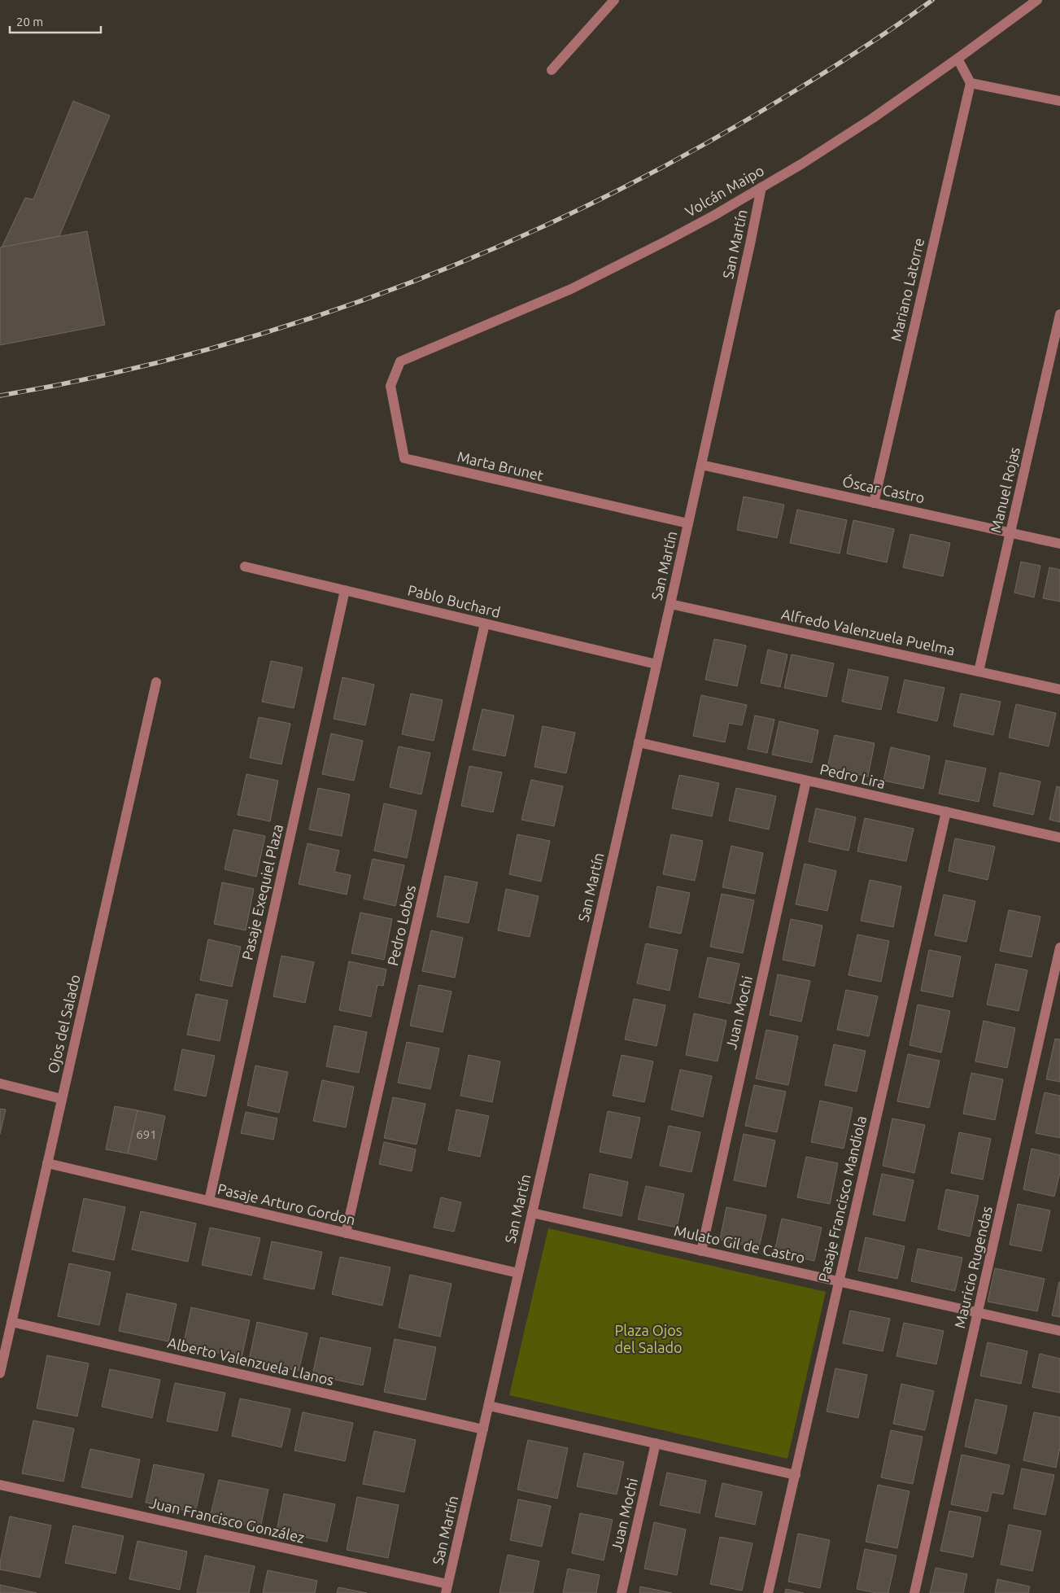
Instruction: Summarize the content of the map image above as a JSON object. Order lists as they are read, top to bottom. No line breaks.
{"streets":{"street":["Volcán Maipo","San Martín","Mariano Latorre","Marta Brunet","Óscar Castro","Manuel Rojas","Pablo Buchard","Alfredo Valenzuela Puelma","Pedro Lira","Pasaje Exequiel Plaza","Pedro Lobos","Juan Mochi","Ojos del Salado","Pasaje Francisco Mandiola","Pasaje Arturo Gordon","Mulato Gil de Castro","Mauricio Rugendas","Alberto Valenzuela Llanos","Juan Francisco González"]},"crossings":[["Volcán Maipo","San Martín"],["Volcán Maipo","Marta Brunet"],["San Martín","Marta Brunet"],["San Martín","Óscar Castro"],["San Martín","Pablo Buchard"],["San Martín","Alfredo Valenzuela Puelma"],["San Martín","Pedro Lira"],["San Martín","Pasaje Arturo Gordon"],["San Martín","Mulato Gil de Castro"],["San Martín","Alberto Valenzuela Llanos"],["San Martín","Juan Francisco González"],["Mariano Latorre","Óscar Castro"],["Óscar Castro","Manuel Rojas"],["Manuel Rojas","Alfredo Valenzuela Puelma"],["Pablo Buchard","Pasaje Exequiel Plaza"],["Pablo Buchard","Pedro Lobos"],["Pedro Lira","Juan Mochi"],["Pedro Lira","Pasaje Francisco Mandiola"],["Pasaje Exequiel Plaza","Pasaje Arturo Gordon"],["Pedro Lobos","Pasaje Arturo Gordon"],["Juan Mochi","Mulato Gil de Castro"],["Ojos del Salado","Pasaje Arturo Gordon"],["Ojos del Salado","Alberto Valenzuela Llanos"],["Pasaje Francisco Mandiola","Mulato Gil de Castro"],["Mulato Gil de Castro","Mauricio Rugendas"]],"parks":["Plaza Ojos del Salado"],"house_numbers":["691"],"scale_bar":"20 m"}
